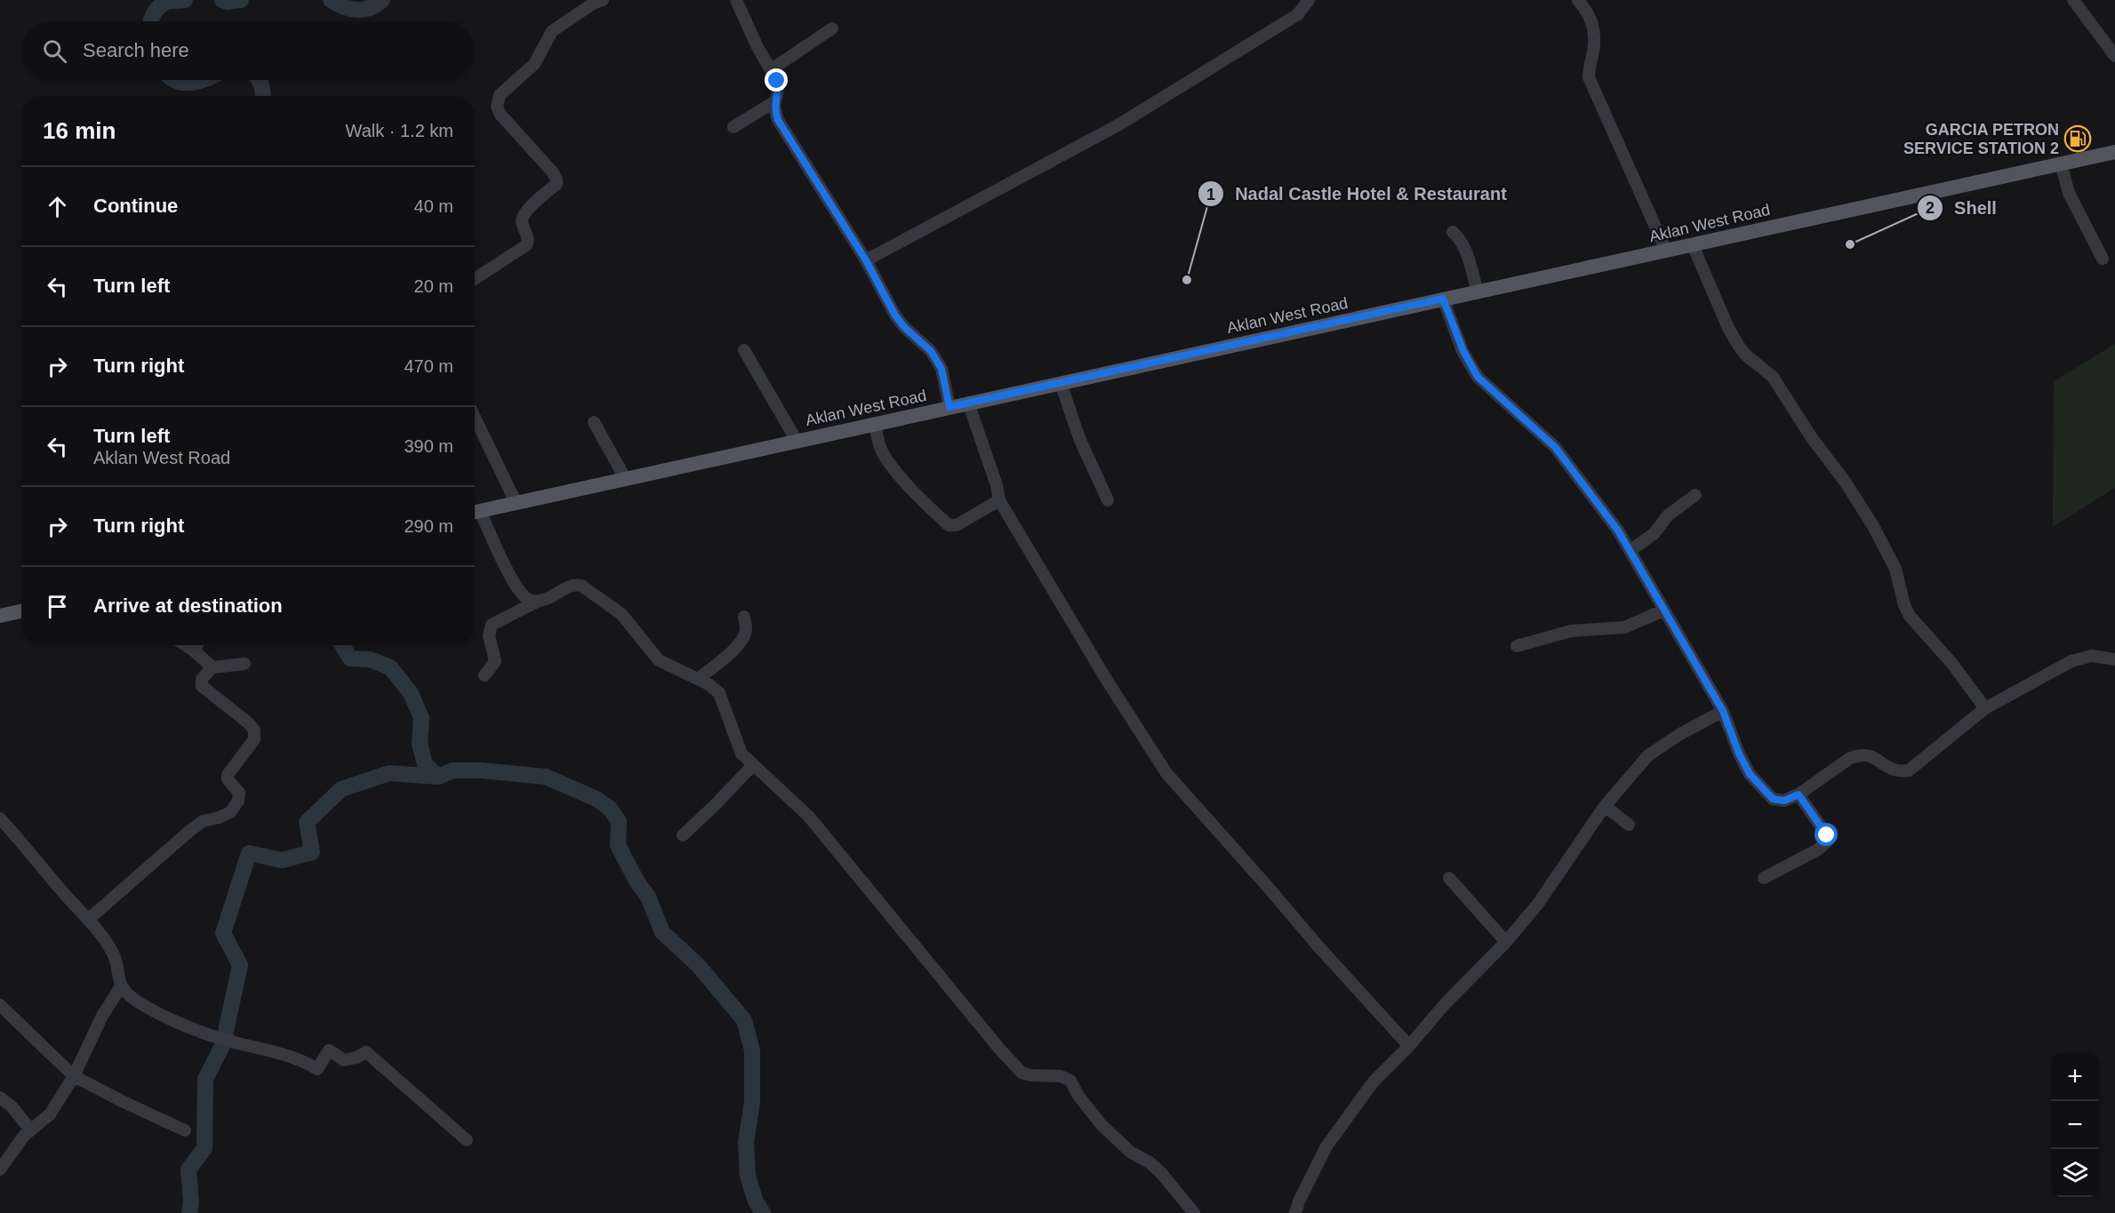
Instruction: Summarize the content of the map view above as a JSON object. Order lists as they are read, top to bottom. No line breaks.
{"streets":{"main road":["Aklan West Road"]},"places":{"fuel station":["GARCIA PETRON SERVICE STATION 2"],"other":["Shell","Nadal Castle Hotel & Restaurant"]},"page":{"search":"Search here","heading":["16 min","Walk · 1.2 km"],"list":[["Continue","40 m"],["Turn left","20 m"],["Turn right","470 m"],["Turn left","Aklan West Road","390 m"],["Turn right","290 m"],"Arrive at destination"],"map_buttons":["+","−"]}}
